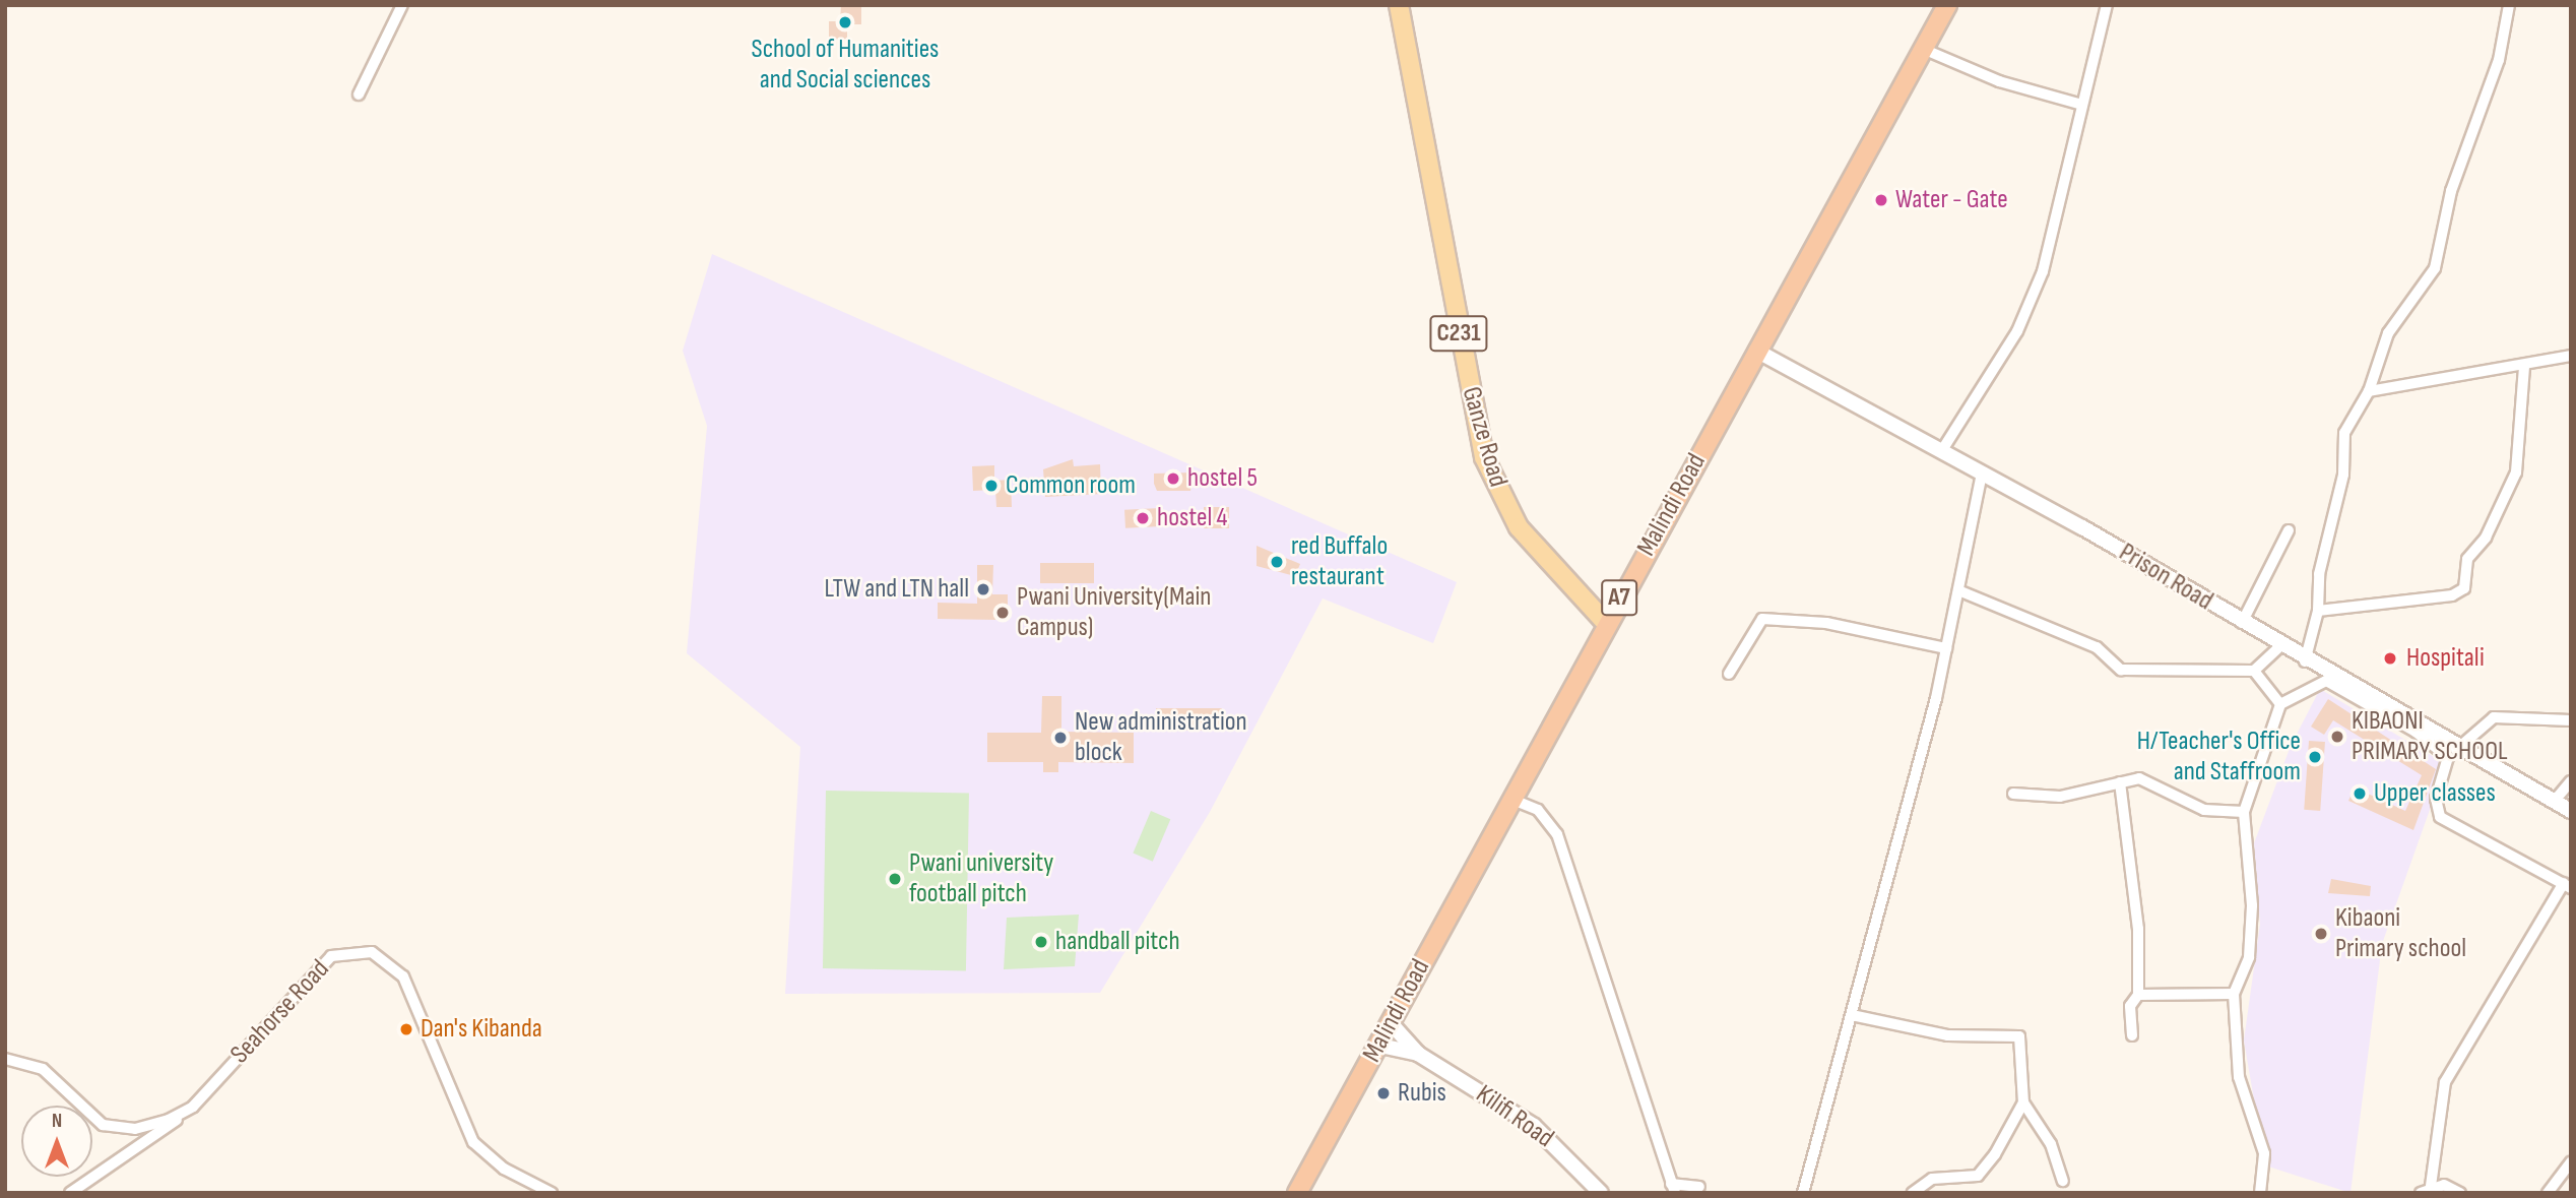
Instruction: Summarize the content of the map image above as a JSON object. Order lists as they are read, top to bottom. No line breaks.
{"streets":{"highway":["Malindi Road","A7"],"main road":["C231","Ganze Road"],"street":["Prison Road","Seahorse Road","Kilifi Road"]},"crossings":[["Ganze Road","Malindi Road"],["Malindi Road","Prison Road"],["Malindi Road","Kilifi Road"]],"places":["School of Humanities and Social sciences","Water - Gate","hostel 5","Common room","hostel 4","red Buffalo restaurant","LTW and LTN hall","Pwani University(Main Campus)","Hospitali","KIBAONI PRIMARY SCHOOL","New administration block","H/Teacher's Office and Staffroom","Upper classes","Pwani university football pitch","Kibaoni Primary school","handball pitch","Dan's Kibanda","Rubis"],"north":"top"}
